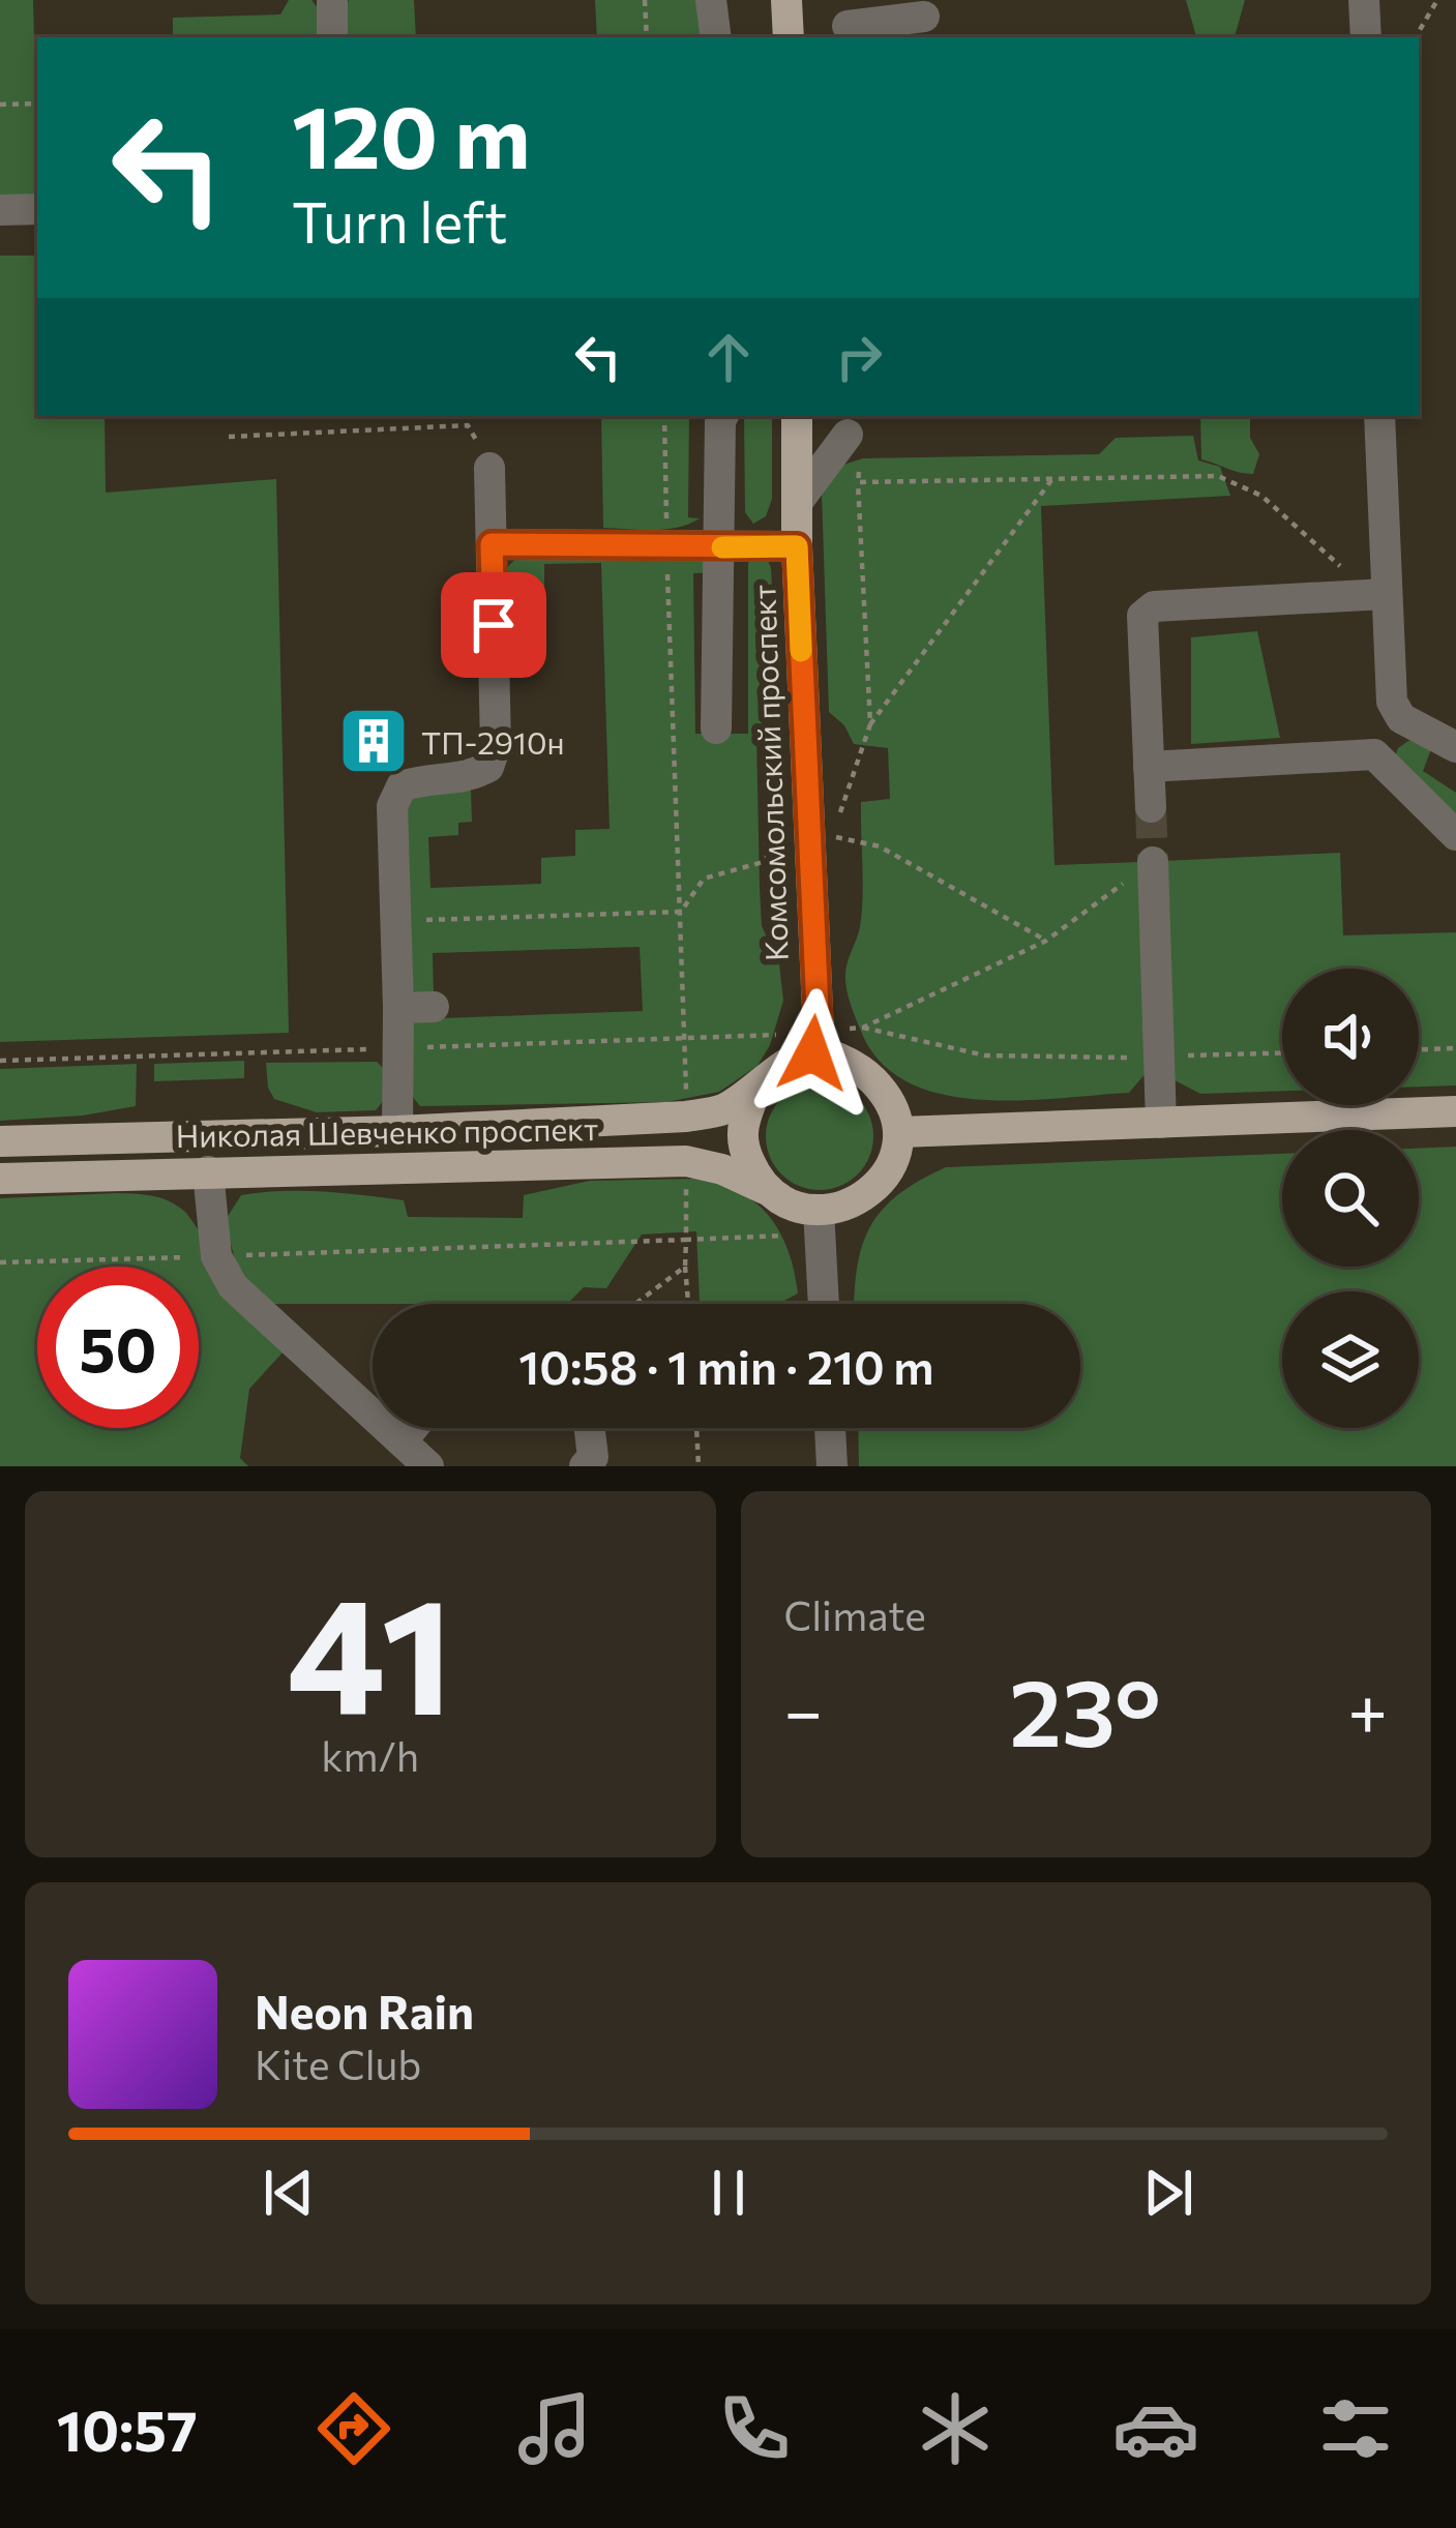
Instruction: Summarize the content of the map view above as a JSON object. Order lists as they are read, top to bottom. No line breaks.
{"streets":{"main road":["Комсомольский проспект","Николая Шевченко проспект"]},"crossings":[["Комсомольский проспект","Николая Шевченко проспект"]],"places":{"building":["ТП-2910н"]},"page":{"turn":["120 m","Turn left"],"limit":"50","trip":"10:58 · 1 min · 210 m","tile":[["41","km/h"],"Climate"],"heat":["−","23°","+"],"song":["Neon Rain","Kite Club"],"tabs":"10:57"}}
